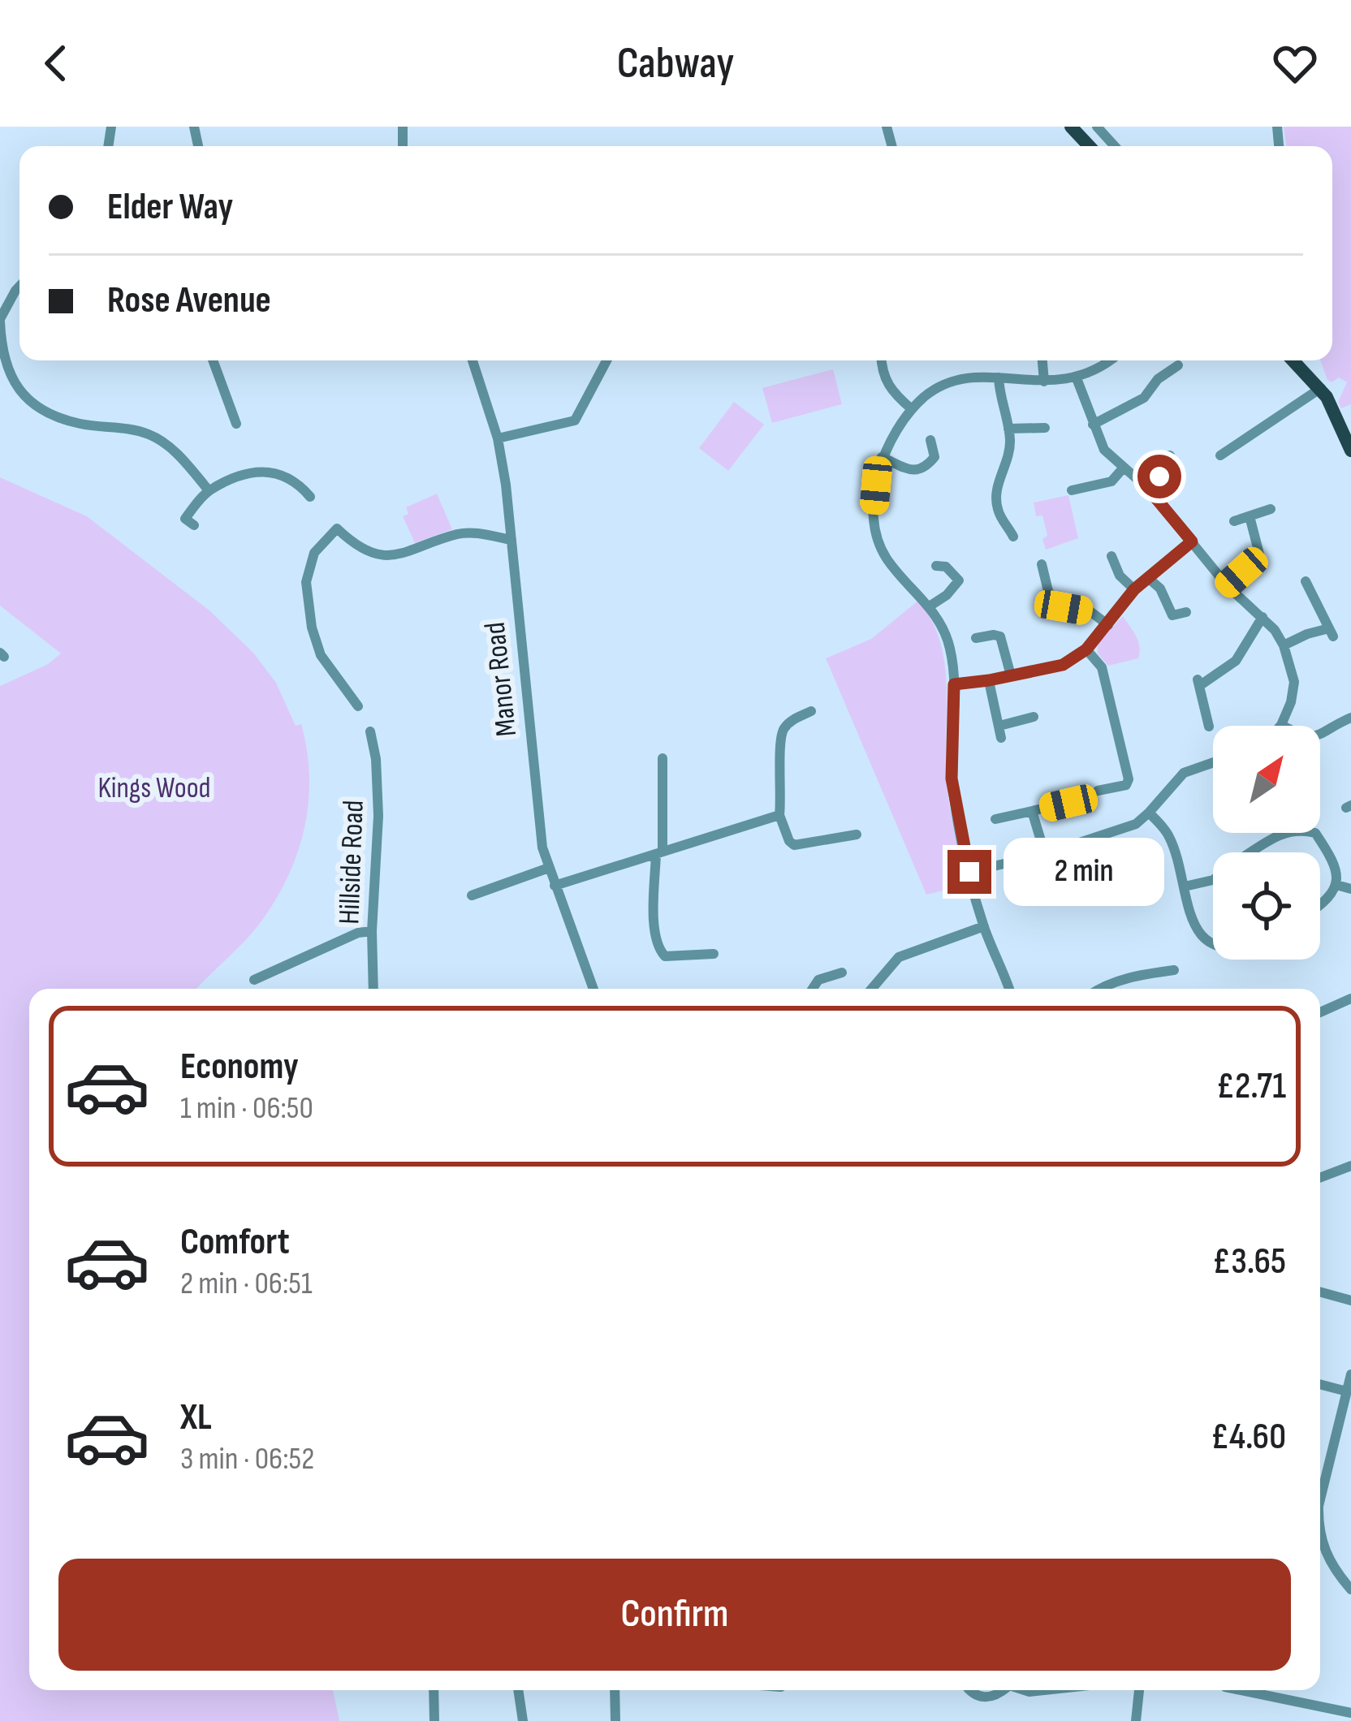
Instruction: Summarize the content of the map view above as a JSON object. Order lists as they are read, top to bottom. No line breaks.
{"streets":{"street":["Manor Road","Hillside Road"]},"parks":["Kings Wood"],"north":"top right","page":{"header":"Cabway","banner":["Elder Way","Rose Avenue"],"bubble":"2 min","list":[{"name":"Economy","note":"1 min · 06:50","value":"£2.71"},{"name":"Comfort","note":"2 min · 06:51","value":"£3.65"},{"name":"XL","note":"3 min · 06:52","value":"£4.60"}],"buttons":"Confirm"}}
